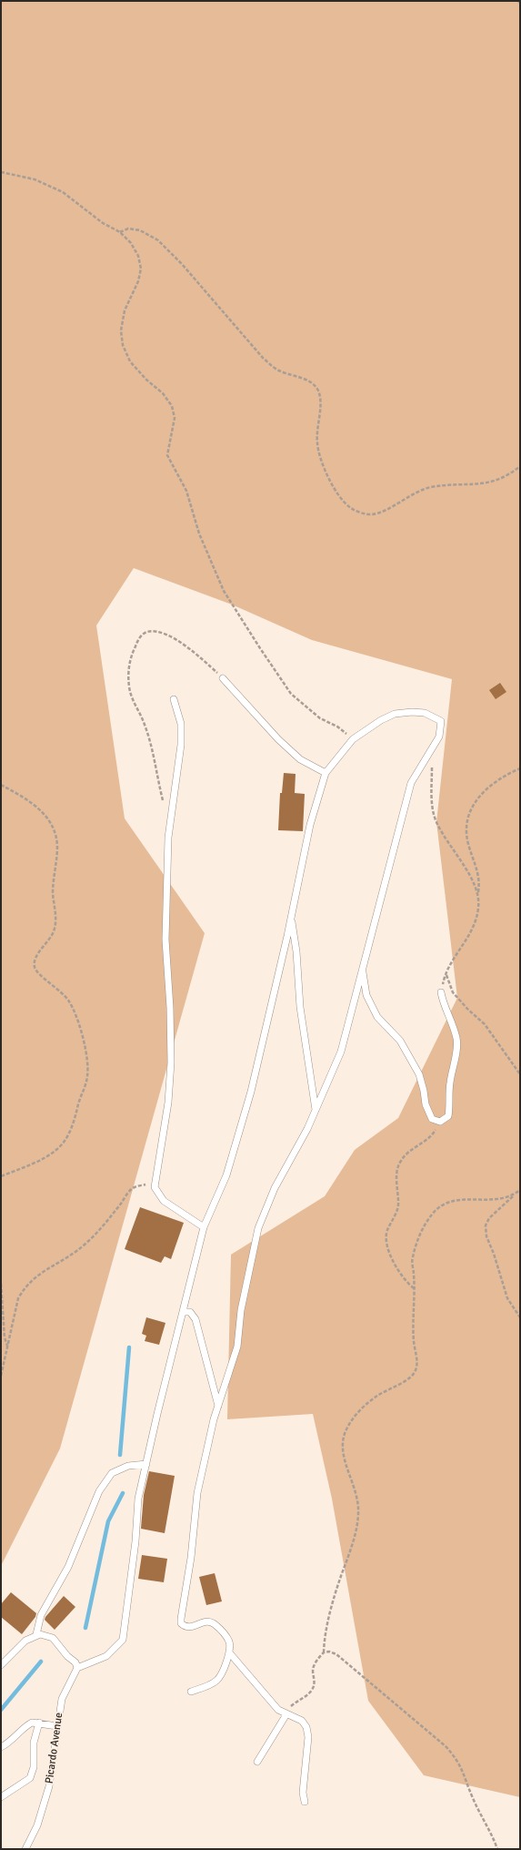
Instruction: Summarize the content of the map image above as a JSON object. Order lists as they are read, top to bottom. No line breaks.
{"streets":{"lane":["Picardo Avenue"]}}
